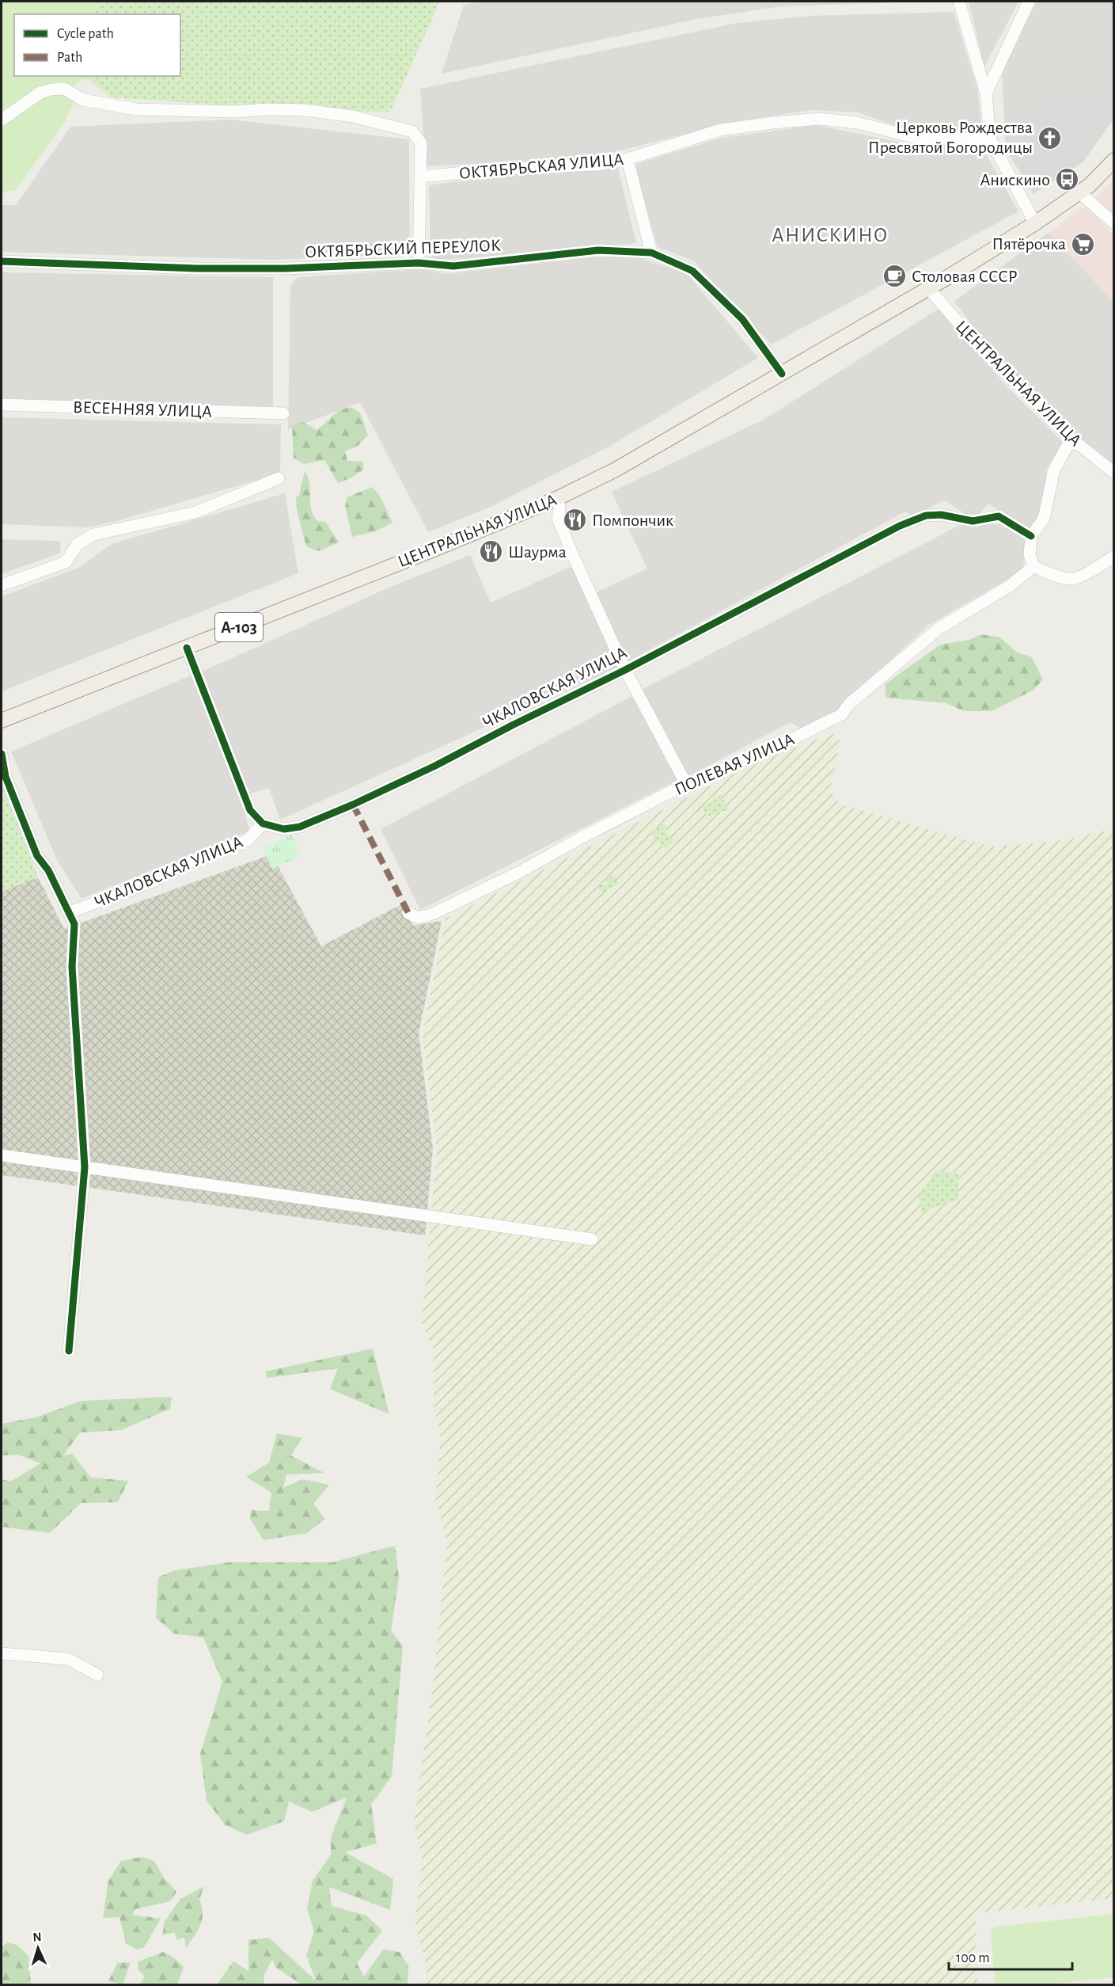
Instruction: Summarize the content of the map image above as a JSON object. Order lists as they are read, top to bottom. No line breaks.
{"streets":{"main road":["ЦЕНТРАЛЬНАЯ УЛИЦА","А-103"],"street":["ОКТЯБРЬСКАЯ УЛИЦА","ОКТЯБРЬСКИЙ ПЕРЕУЛОК","ВЕСЕННЯЯ УЛИЦА","ЧКАЛОВСКАЯ УЛИЦА","ПОЛЕВАЯ УЛИЦА"]},"crossings":[["ОКТЯБРЬСКИЙ ПЕРЕУЛОК","ЦЕНТРАЛЬНАЯ УЛИЦА"],["ЦЕНТРАЛЬНАЯ УЛИЦА","ЧКАЛОВСКАЯ УЛИЦА"]],"districts":["АНИСКИНО"],"places":{"church":["Церковь Рождества Пресвятой Богородицы"],"bus stop":["Анискино"],"supermarket":["Пятёрочка"],"cafe":["Столовая СССР"],"restaurant":["Помпончик","Шаурма"]},"legend":["Cycle path","Path"],"scale_bar":"100 m","north":"top"}
